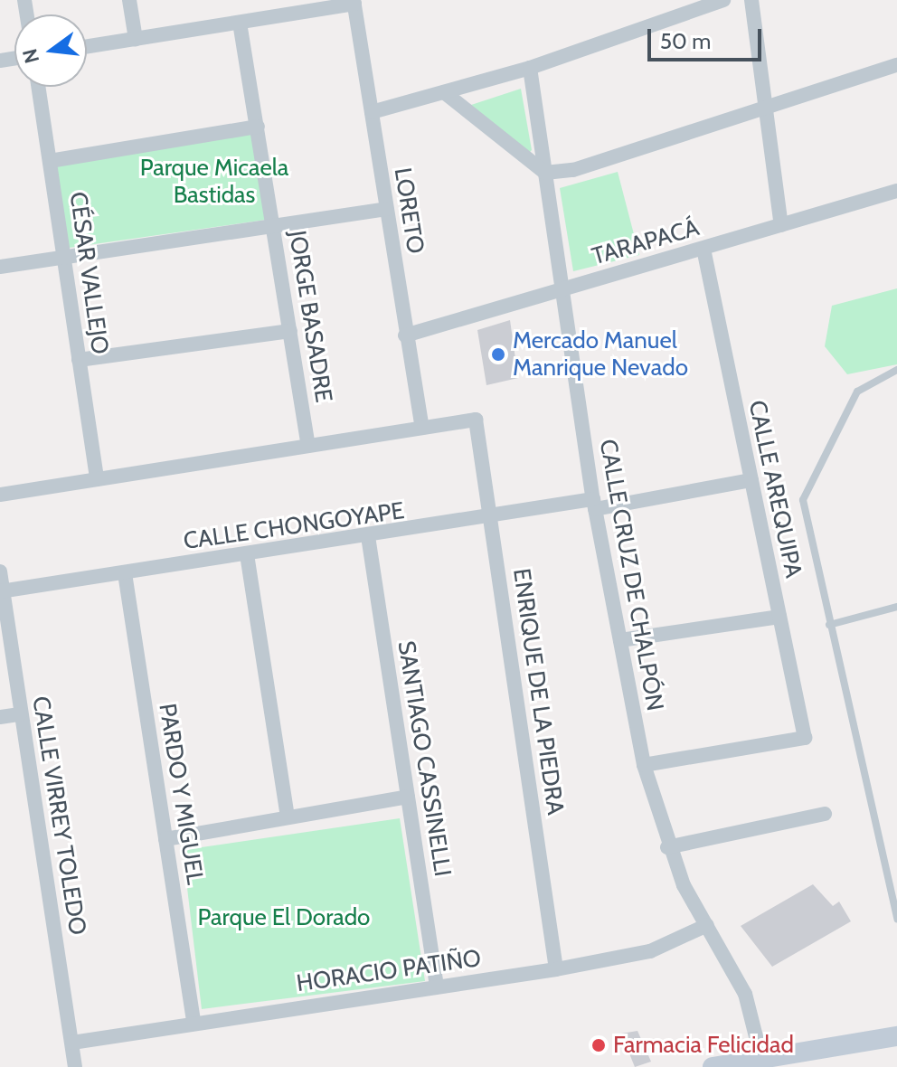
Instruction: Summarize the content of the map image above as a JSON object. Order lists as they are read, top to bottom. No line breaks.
{"streets":{"street":["LORETO","TARAPACÁ","CÉSAR VALLEJO","JORGE BASADRE","CALLE AREQUIPA","CALLE CHONGOYAPE","CALLE CRUZ DE CHALPÓN","ENRIQUE DE LA PIEDRA","SANTIAGO CASSINELLI","PARDO Y MIGUEL","CALLE VIRREY TOLEDO","HORACIO PATIÑO"]},"crossings":[["LORETO","TARAPACÁ"],["LORETO","ENRIQUE DE LA PIEDRA"],["TARAPACÁ","CALLE AREQUIPA"],["TARAPACÁ","CALLE CRUZ DE CHALPÓN"],["CALLE AREQUIPA","CALLE CHONGOYAPE"],["CALLE AREQUIPA","CALLE CRUZ DE CHALPÓN"],["CALLE CHONGOYAPE","CALLE CRUZ DE CHALPÓN"],["CALLE CHONGOYAPE","ENRIQUE DE LA PIEDRA"],["CALLE CHONGOYAPE","SANTIAGO CASSINELLI"],["CALLE CHONGOYAPE","PARDO Y MIGUEL"],["CALLE CHONGOYAPE","CALLE VIRREY TOLEDO"],["CALLE CRUZ DE CHALPÓN","HORACIO PATIÑO"],["ENRIQUE DE LA PIEDRA","HORACIO PATIÑO"],["SANTIAGO CASSINELLI","HORACIO PATIÑO"],["PARDO Y MIGUEL","HORACIO PATIÑO"],["CALLE VIRREY TOLEDO","HORACIO PATIÑO"]],"parks":["Parque Micaela Bastidas","Parque El Dorado"],"places":["Mercado Manuel Manrique Nevado","Farmacia Felicidad"],"scale_bar":"50 m","north":"left"}
